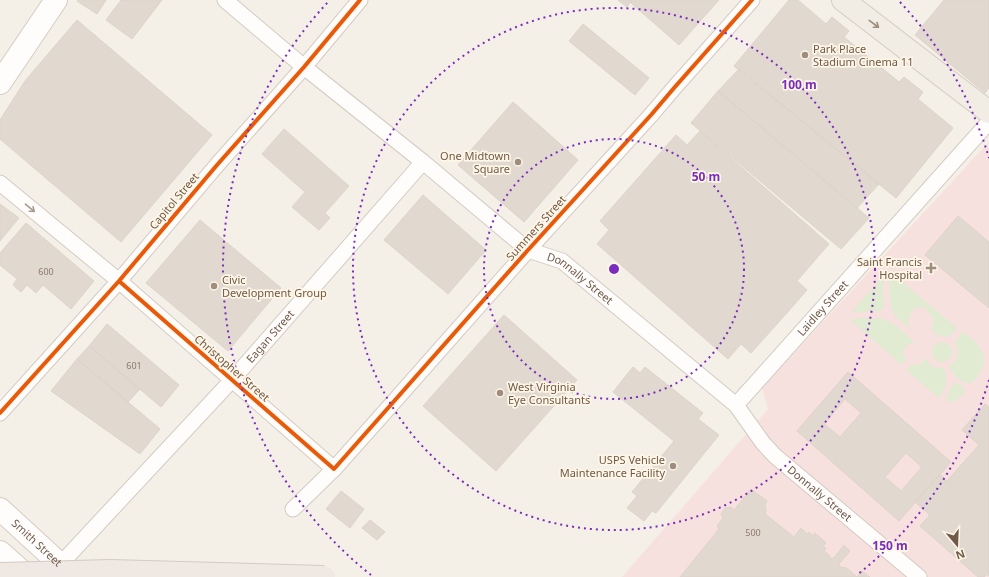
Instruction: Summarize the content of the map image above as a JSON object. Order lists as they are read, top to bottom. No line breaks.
{"streets":{"street":["Capitol Street","Summers Street","Donnally Street","Laidley Street","Eagan Street","Christopher Street","Smith Street"]},"crossings":[["Capitol Street","Donnally Street"],["Capitol Street","Christopher Street"],["Summers Street","Donnally Street"],["Summers Street","Christopher Street"],["Donnally Street","Laidley Street"],["Donnally Street","Eagan Street"],["Eagan Street","Christopher Street"],["Eagan Street","Smith Street"]],"one_way":["Christopher Street"],"places":{"other":["Park Place Stadium Cinema 11","One Midtown Square","Civic Development Group","West Virginia Eye Consultants","USPS Vehicle Maintenance Facility"],"health":["Saint Francis Hospital"]},"house_numbers":["600","601","500"],"north":"bottom","rings":["100 m","50 m","150 m"]}
